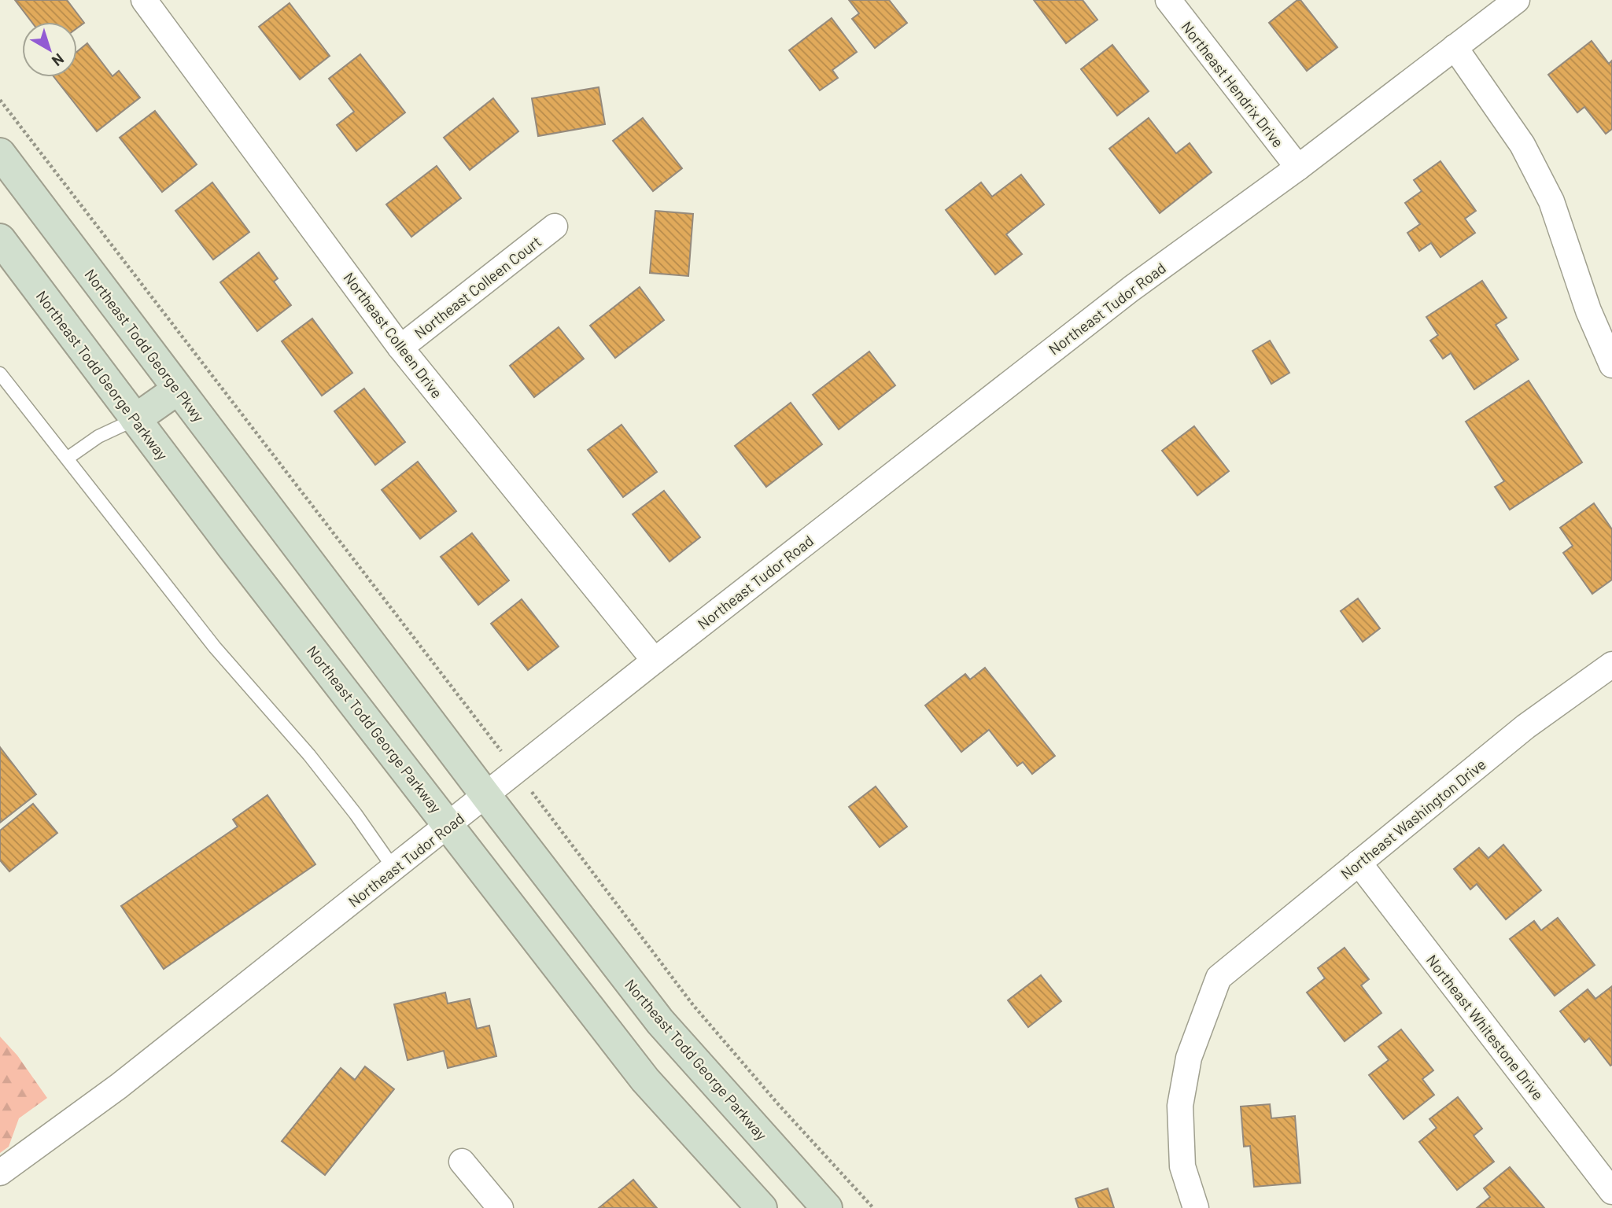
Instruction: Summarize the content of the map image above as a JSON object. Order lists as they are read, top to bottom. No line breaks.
{"streets":{"main road":["Northeast Todd George Pkwy","Northeast Todd George Parkway"],"street":["Northeast Hendrix Drive","Northeast Colleen Court","Northeast Tudor Road","Northeast Colleen Drive","Northeast Washington Drive","Northeast Whitestone Drive"]},"crossings":[["Northeast Hendrix Drive","Northeast Tudor Road"],["Northeast Colleen Court","Northeast Colleen Drive"],["Northeast Tudor Road","Northeast Colleen Drive"],["Northeast Tudor Road","Northeast Todd George Parkway"],["Northeast Todd George Pkwy","Northeast Todd George Parkway"],["Northeast Washington Drive","Northeast Whitestone Drive"]],"north":"bottom right"}
